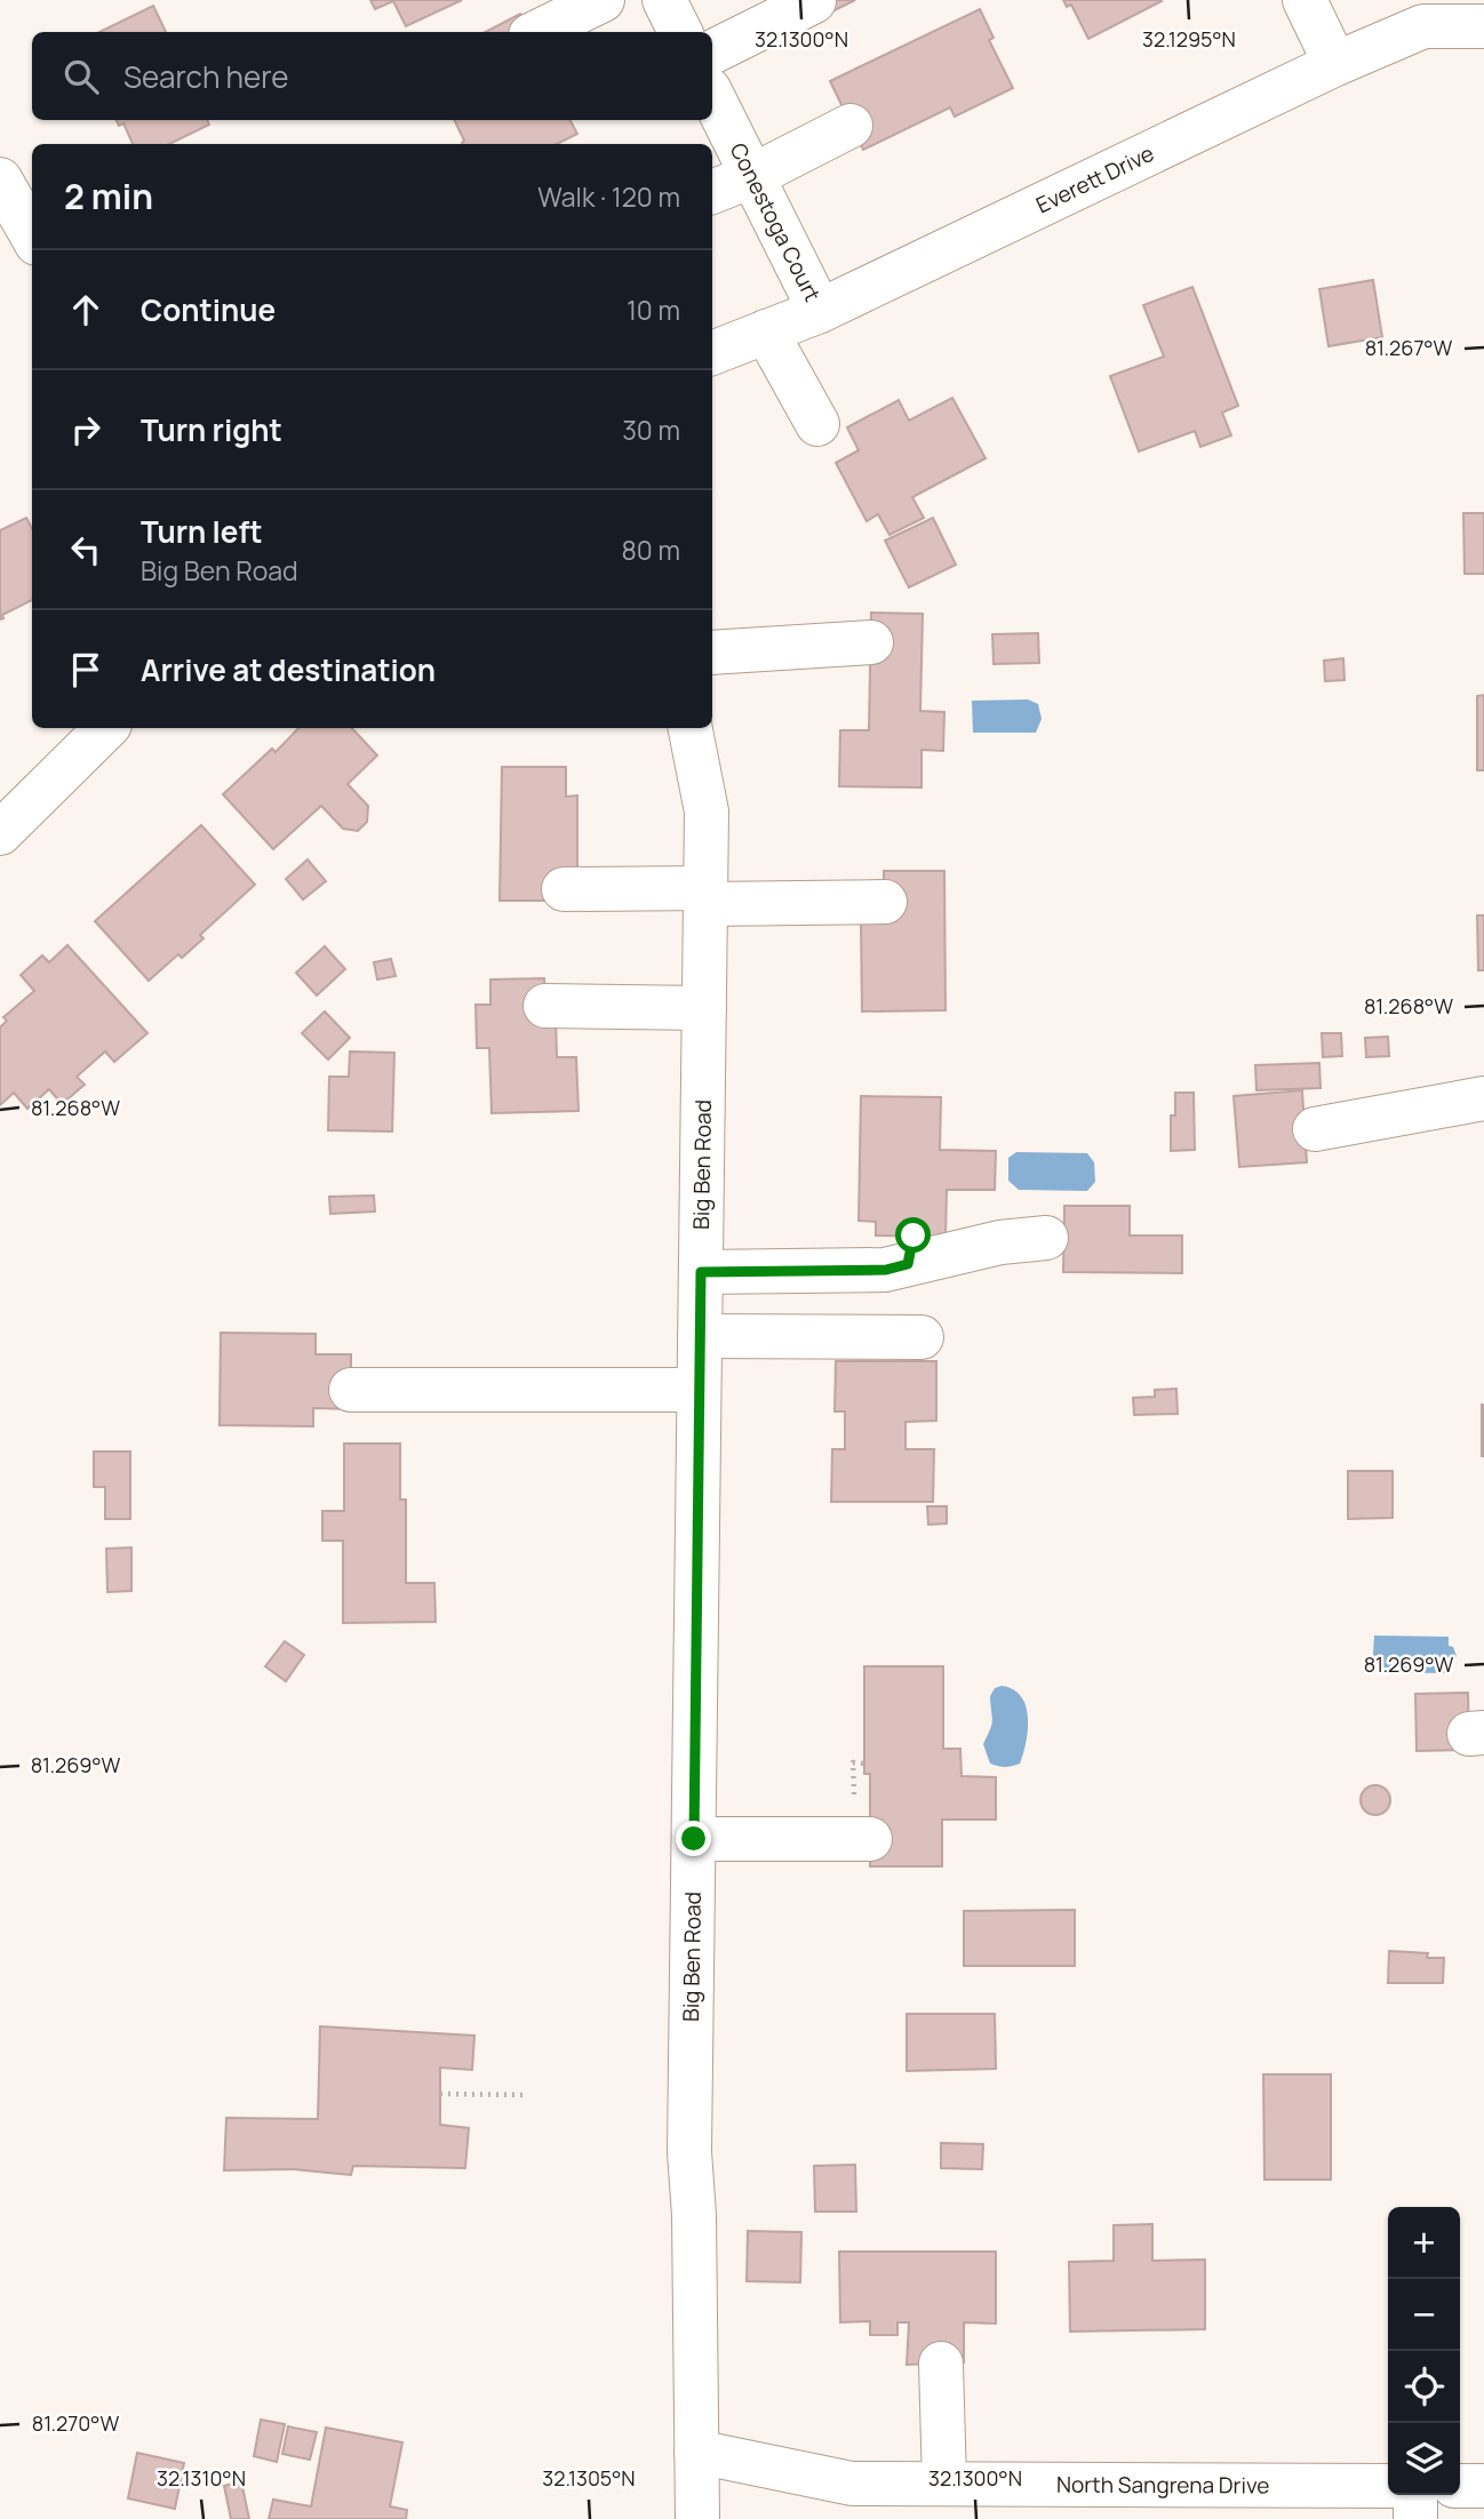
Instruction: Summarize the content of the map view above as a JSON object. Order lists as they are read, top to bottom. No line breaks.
{"streets":{"street":["Everett Drive","Conestoga Court","Big Ben Road","North Sangrena Drive"]},"crossings":[["Everett Drive","Conestoga Court"],["Big Ben Road","North Sangrena Drive"]],"page":{"search":"Search here","heading":["2 min","Walk · 120 m"],"list":[["Continue","10 m"],["Turn right","30 m"],["Turn left","Big Ben Road","80 m"],"Arrive at destination"],"map_buttons":["+","−"]},"coordinates":["32.1300°N","32.1295°N","81.267°W","81.268°W","81.269°W","81.270°W","32.1310°N","32.1305°N"]}
